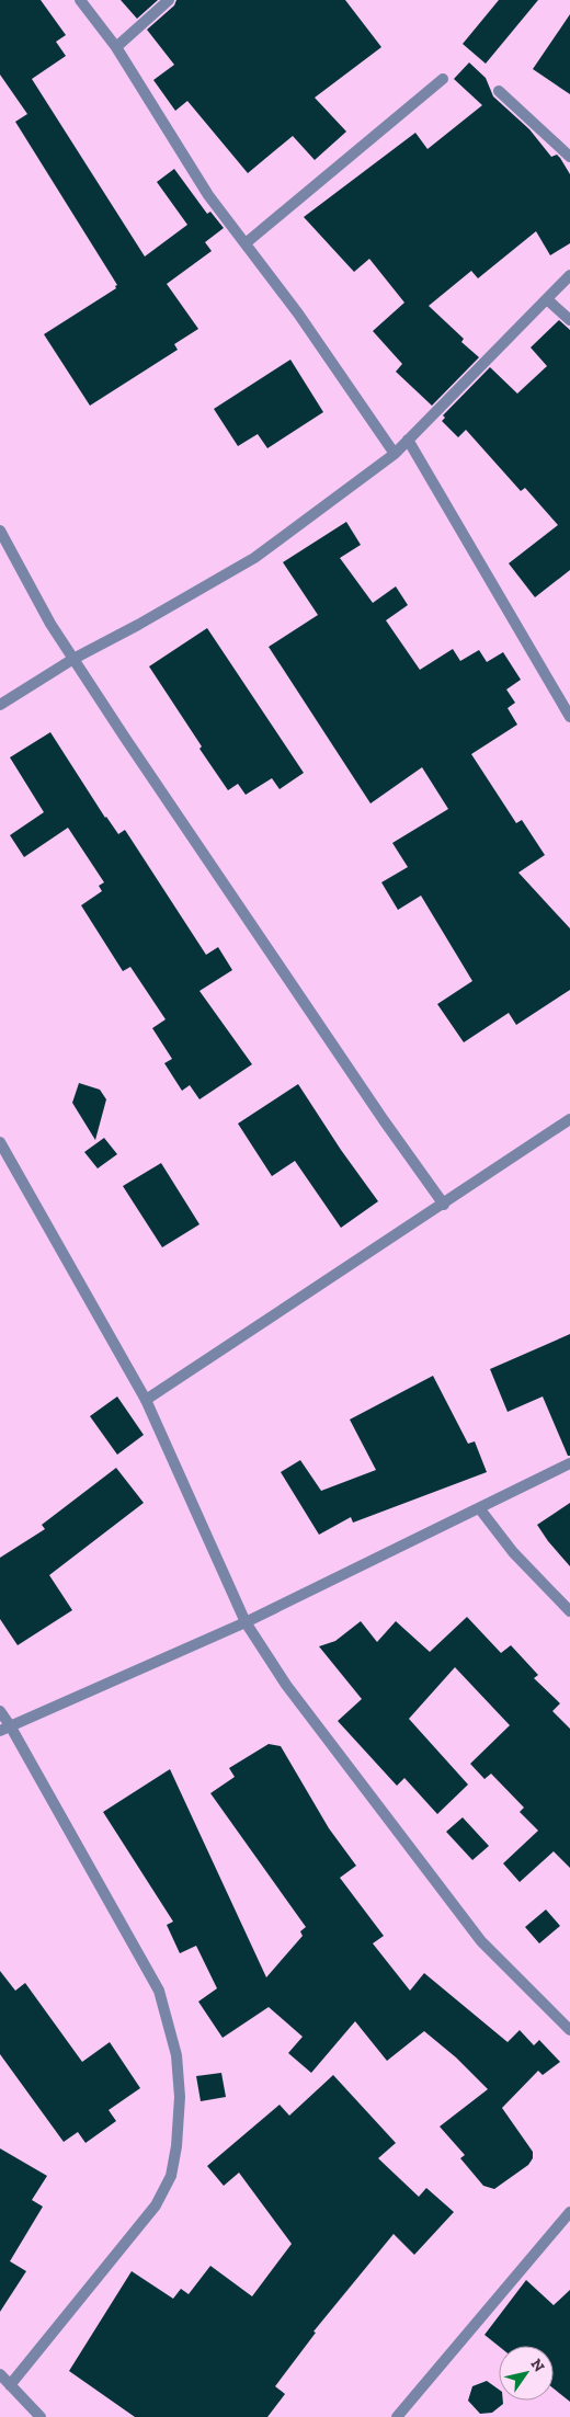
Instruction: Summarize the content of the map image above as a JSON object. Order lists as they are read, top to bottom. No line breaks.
{"north":"top right"}
